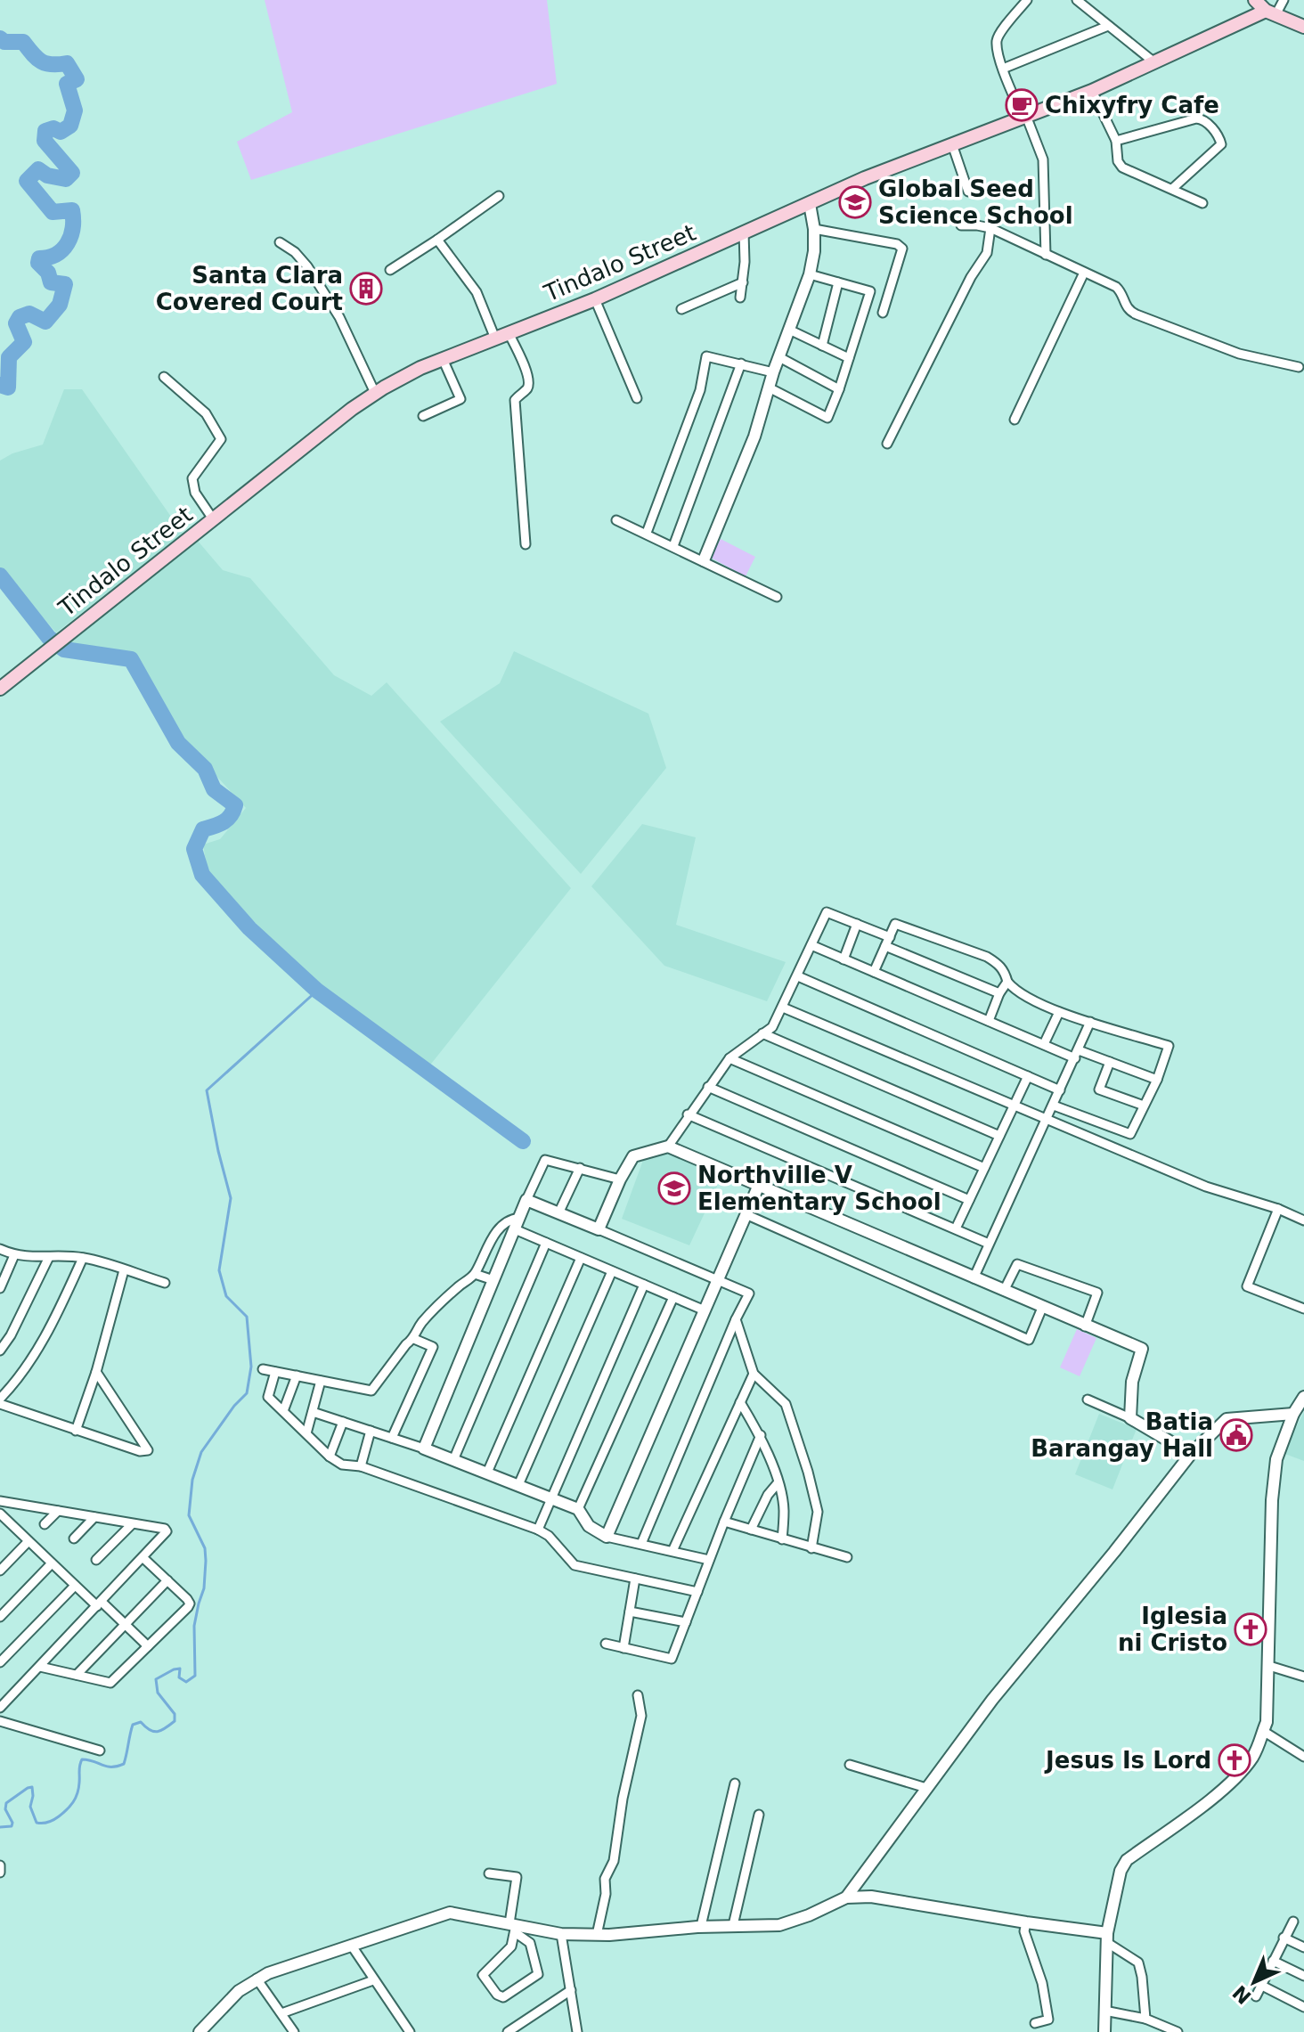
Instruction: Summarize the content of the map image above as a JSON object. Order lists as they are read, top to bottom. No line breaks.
{"streets":{"main road":["Tindalo Street"]},"places":{"cafe":["Chixyfry Cafe"],"school or university":["Global Seed Science School","Northville V Elementary School"],"building":["Santa Clara Covered Court"],"public building":["Batia Barangay Hall"],"church":["Iglesia ni Cristo","Jesus Is Lord"]},"north":"bottom left"}
